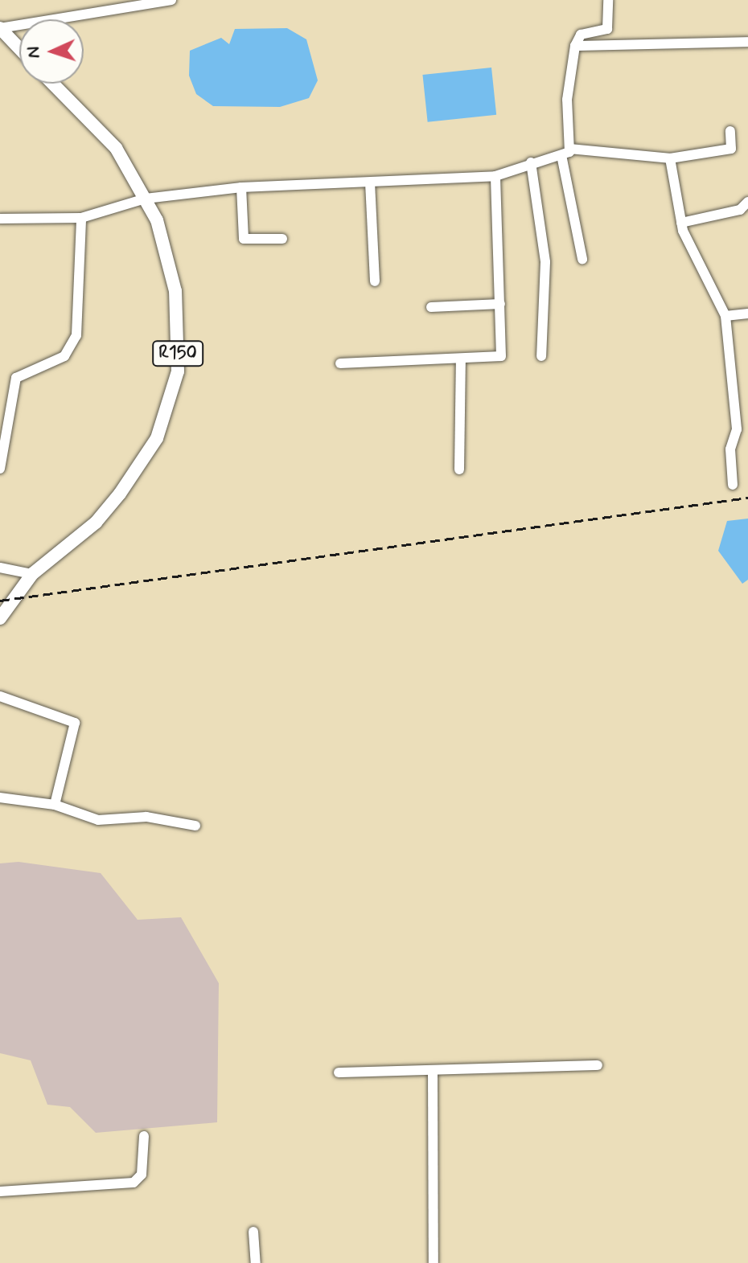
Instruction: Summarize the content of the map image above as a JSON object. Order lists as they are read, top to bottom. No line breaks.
{"streets":{"main road":["R150"]},"north":"left"}
